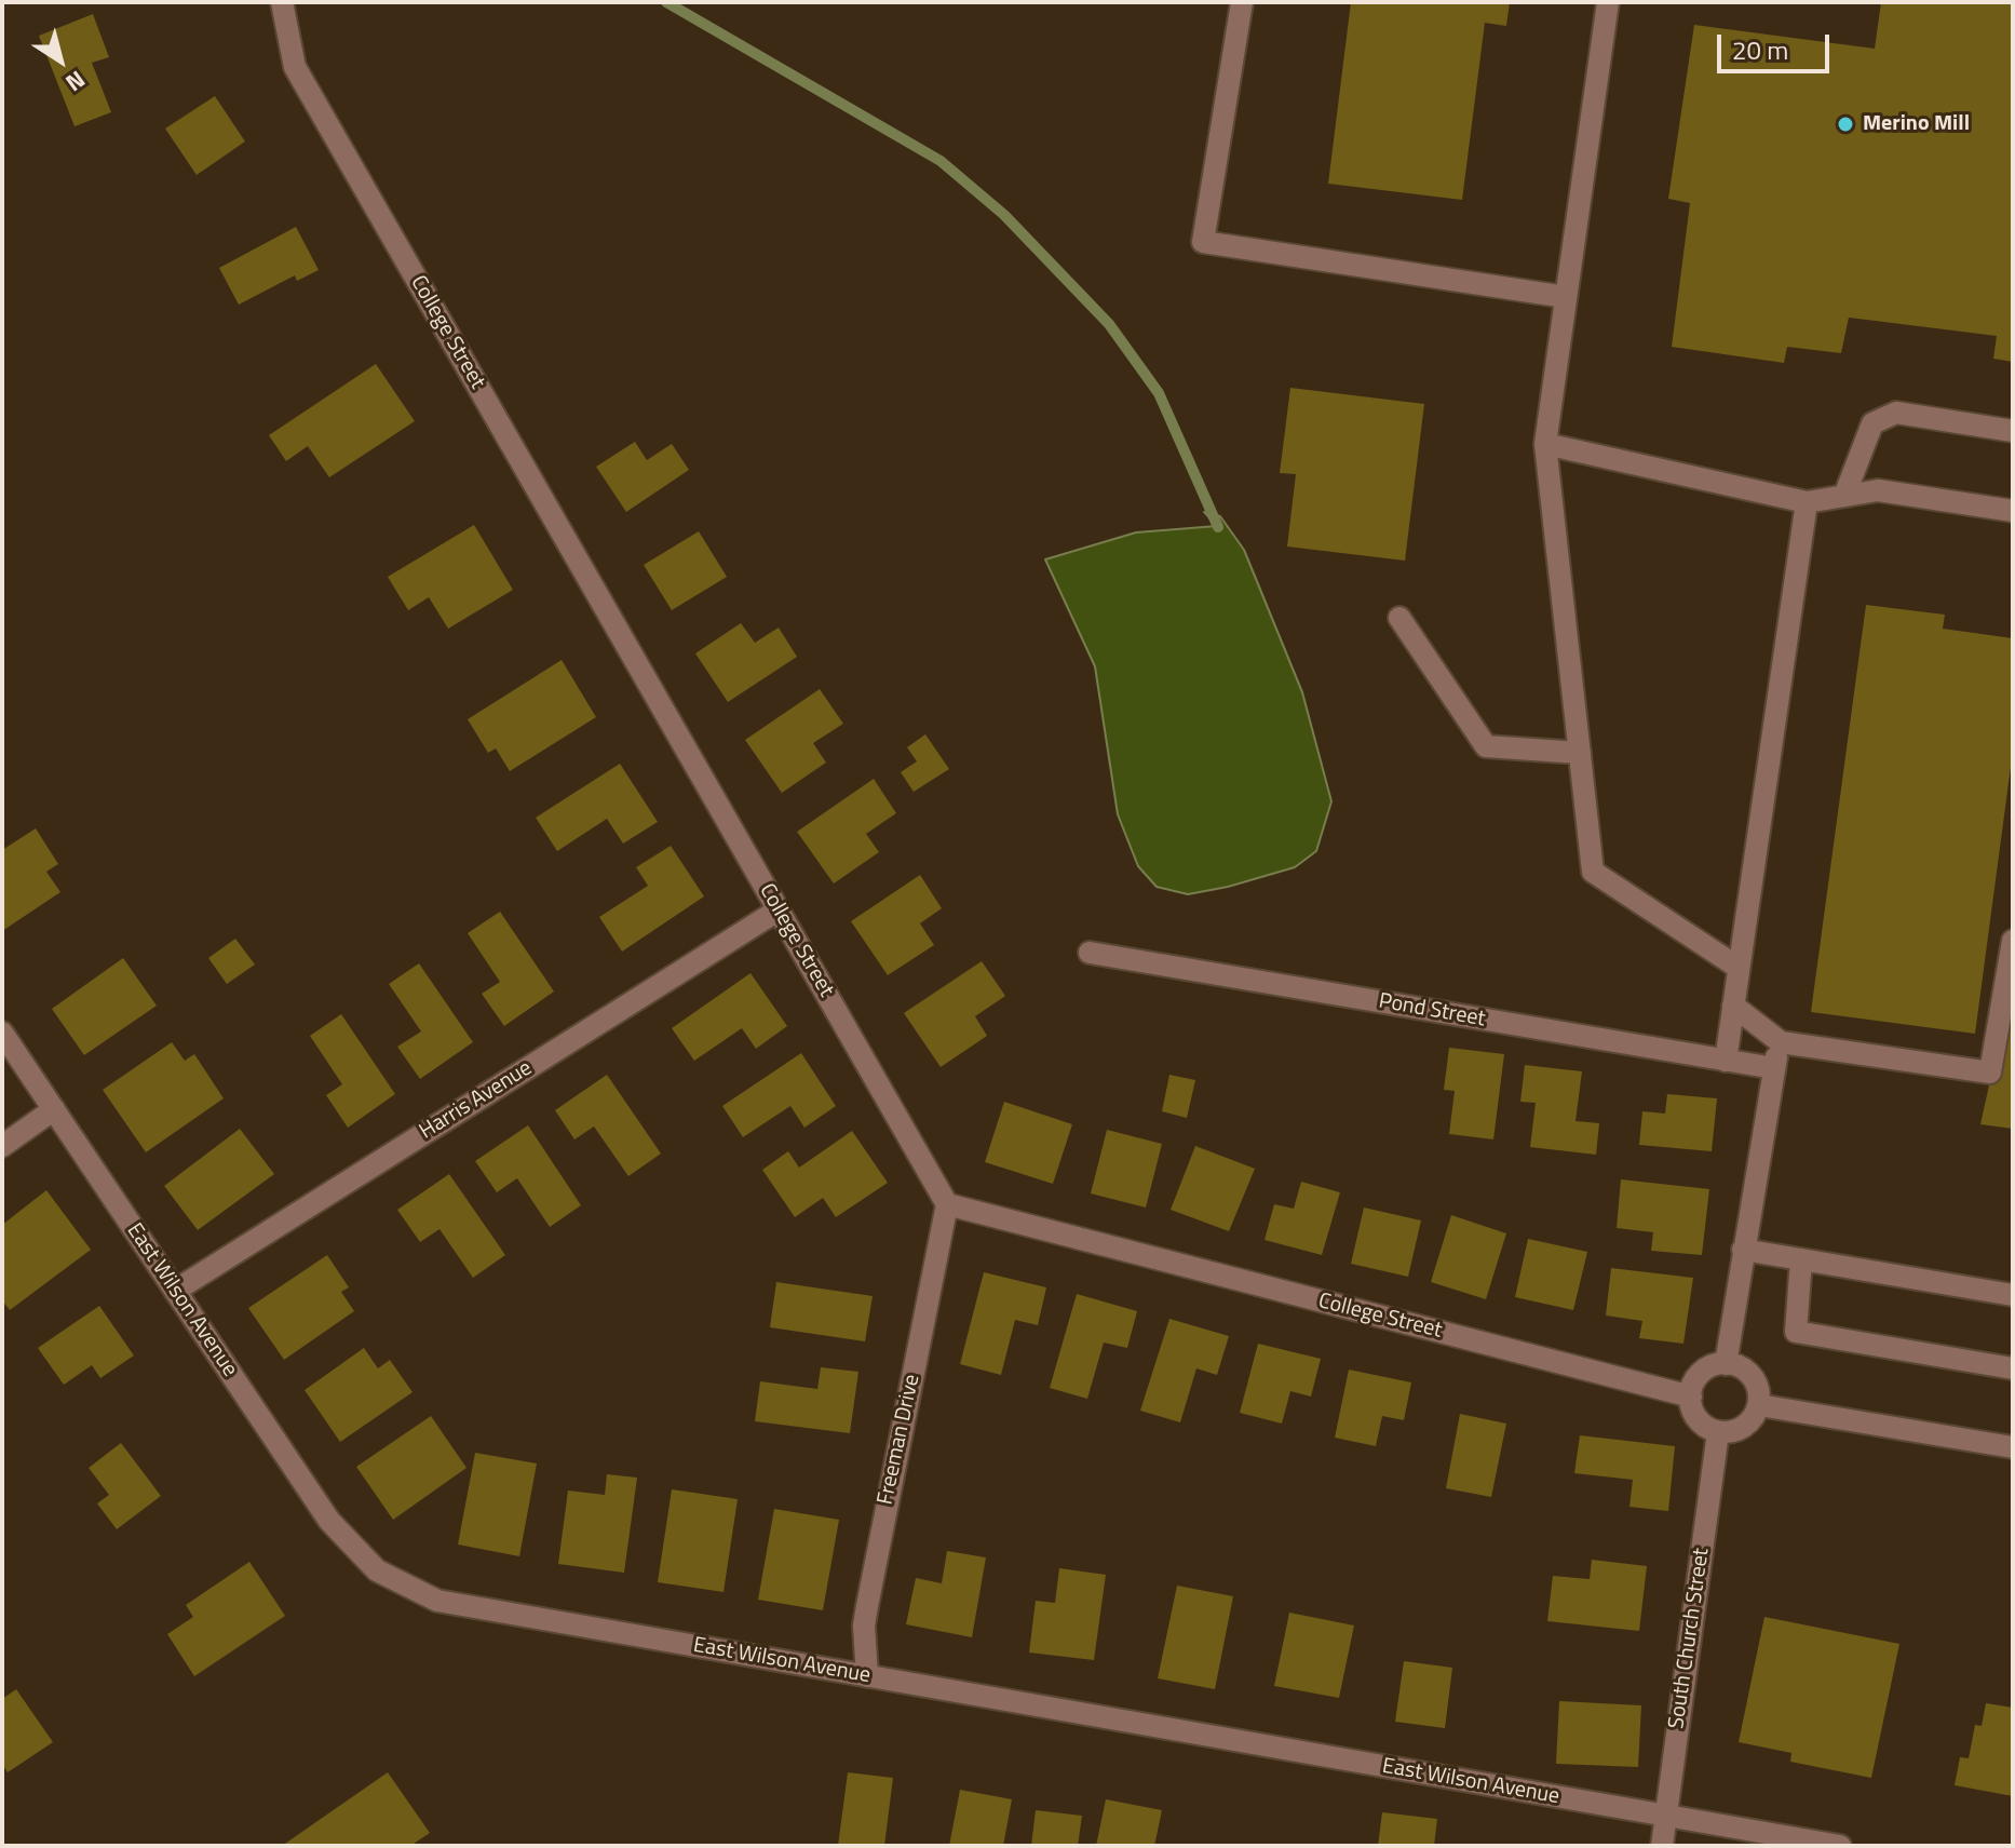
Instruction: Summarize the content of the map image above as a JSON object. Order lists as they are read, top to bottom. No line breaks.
{"streets":{"street":["College Street","Pond Street","Harris Avenue","East Wilson Avenue","Freeman Drive","South Church Street"]},"crossings":[["College Street","Harris Avenue"],["College Street","Freeman Drive"],["College Street","South Church Street"],["Harris Avenue","East Wilson Avenue"],["East Wilson Avenue","Freeman Drive"],["East Wilson Avenue","South Church Street"]],"places":["Merino Mill"],"scale_bar":"20 m","north":"bottom right"}
